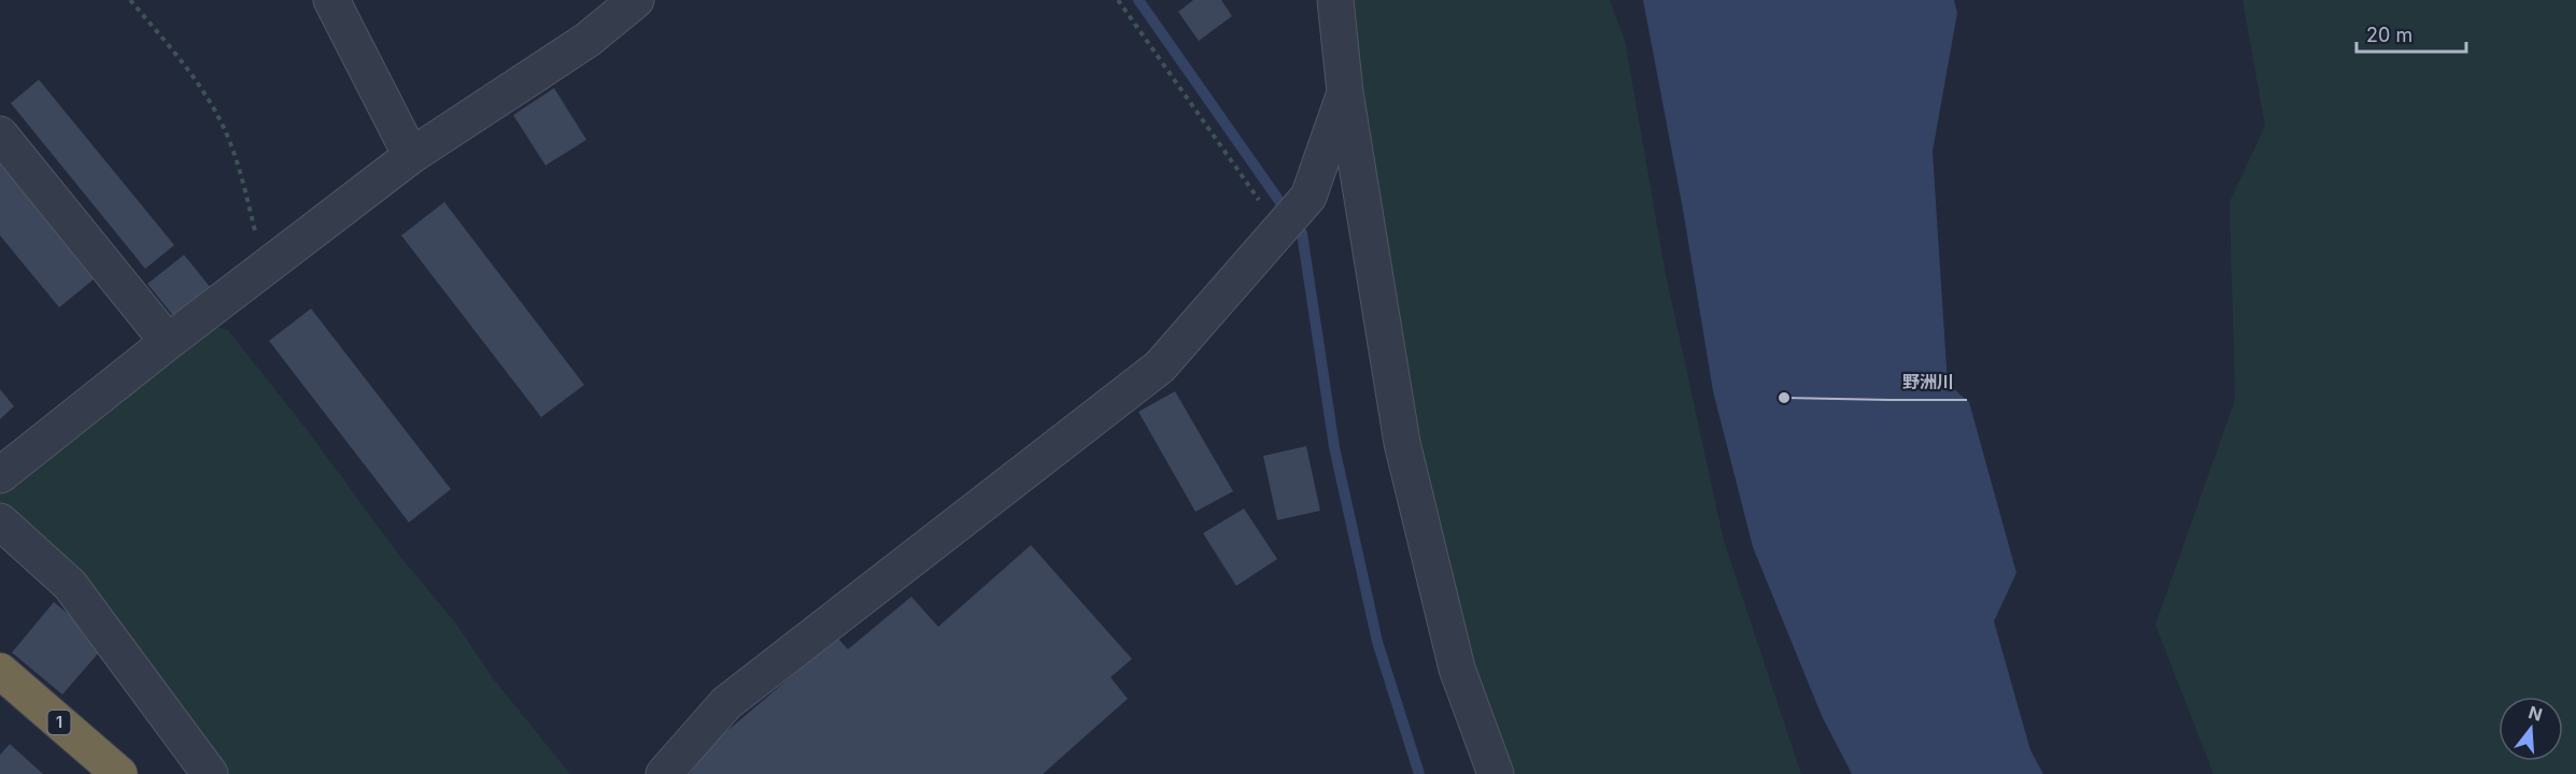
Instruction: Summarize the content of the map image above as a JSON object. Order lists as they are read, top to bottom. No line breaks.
{"streets":{"highway":["1"]},"places":["野洲川"],"scale_bar":"20 m","north":"top"}
